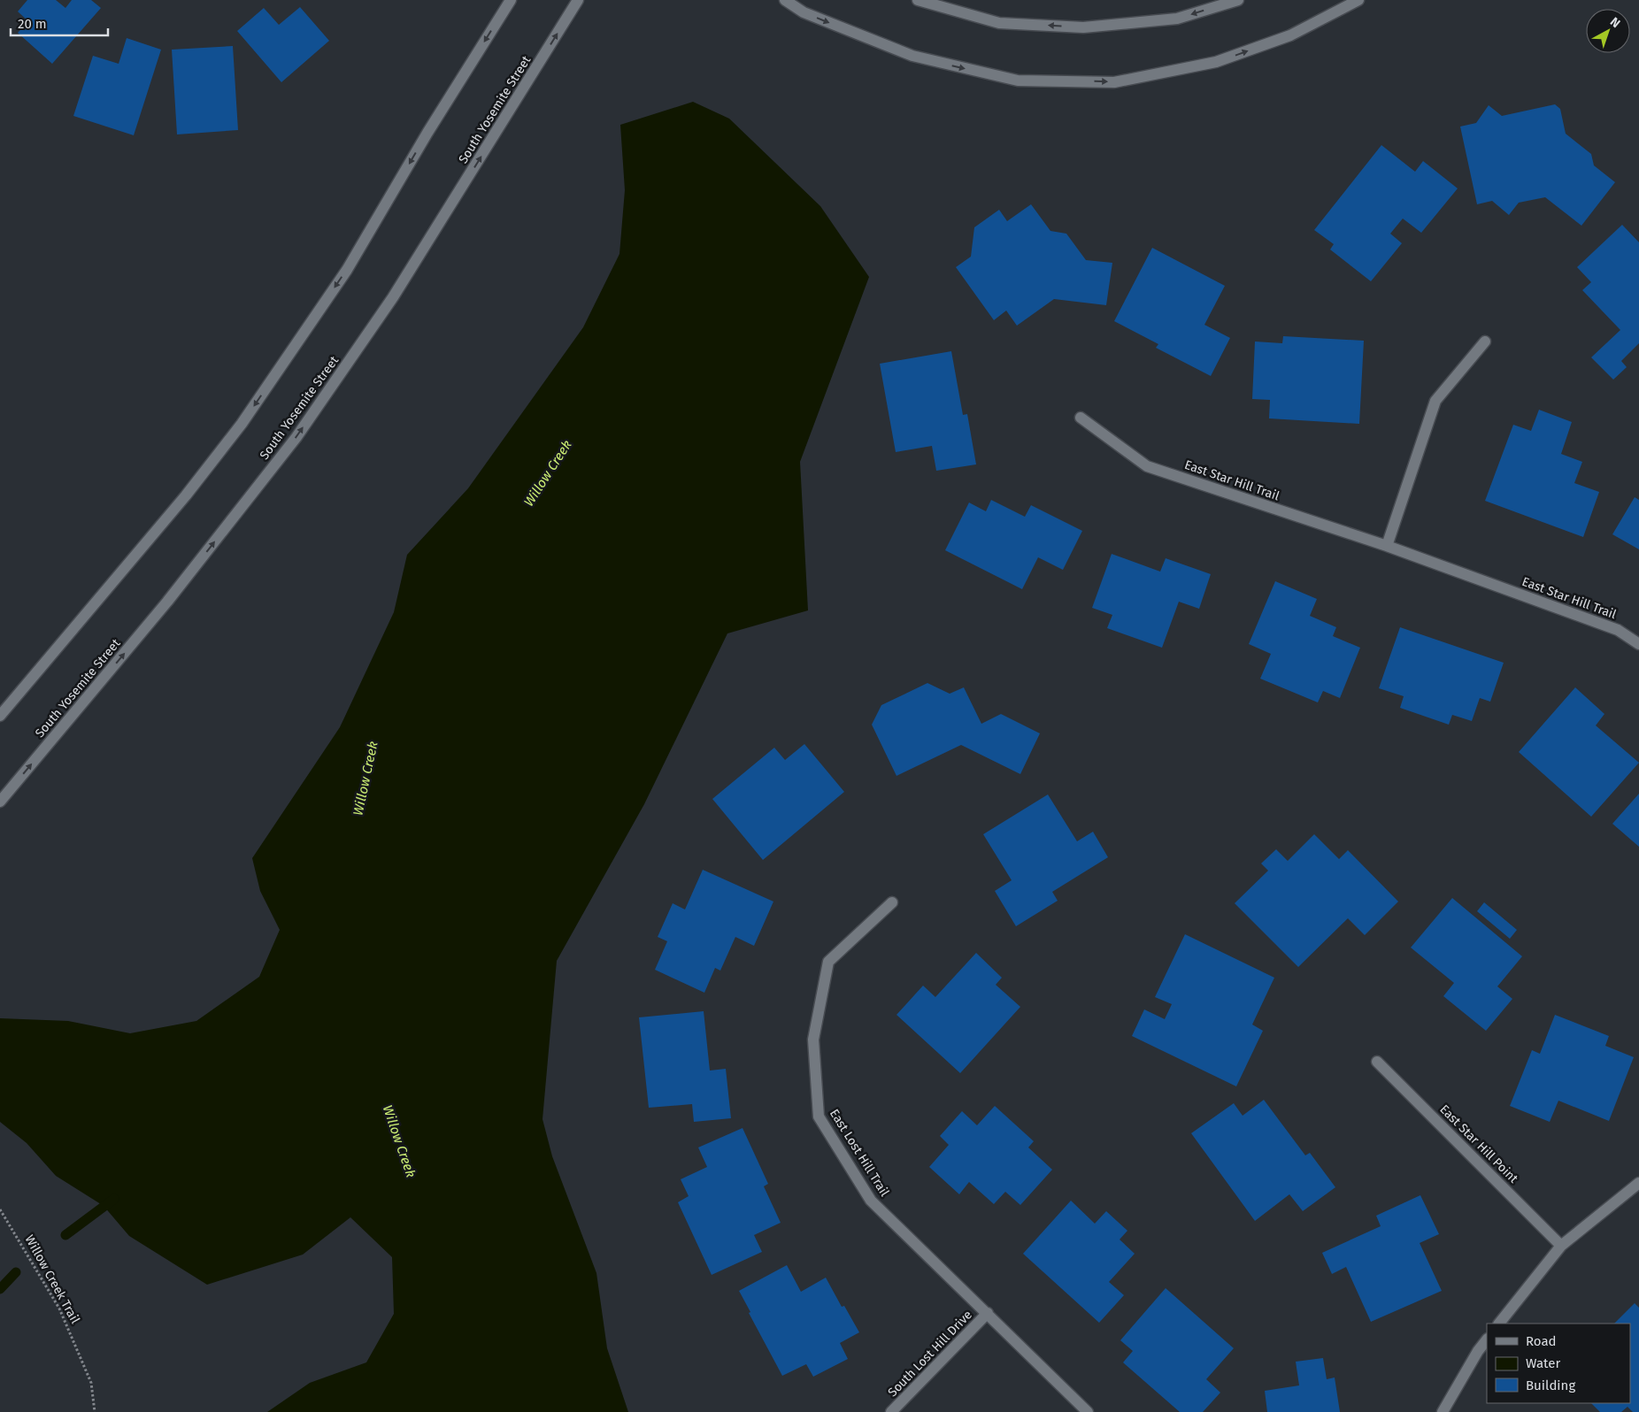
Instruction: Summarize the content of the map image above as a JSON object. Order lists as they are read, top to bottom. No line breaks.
{"streets":{"street":["South Yosemite Street","East Star Hill Trail","East Star Hill Point","East Lost Hill Trail","South Lost Hill Drive"],"path":["Willow Creek Trail"]},"crossings":[["East Lost Hill Trail","South Lost Hill Drive"]],"water":["Willow Creek"],"legend":["Road","Water","Building"],"scale_bar":"20 m","north":"top right"}
